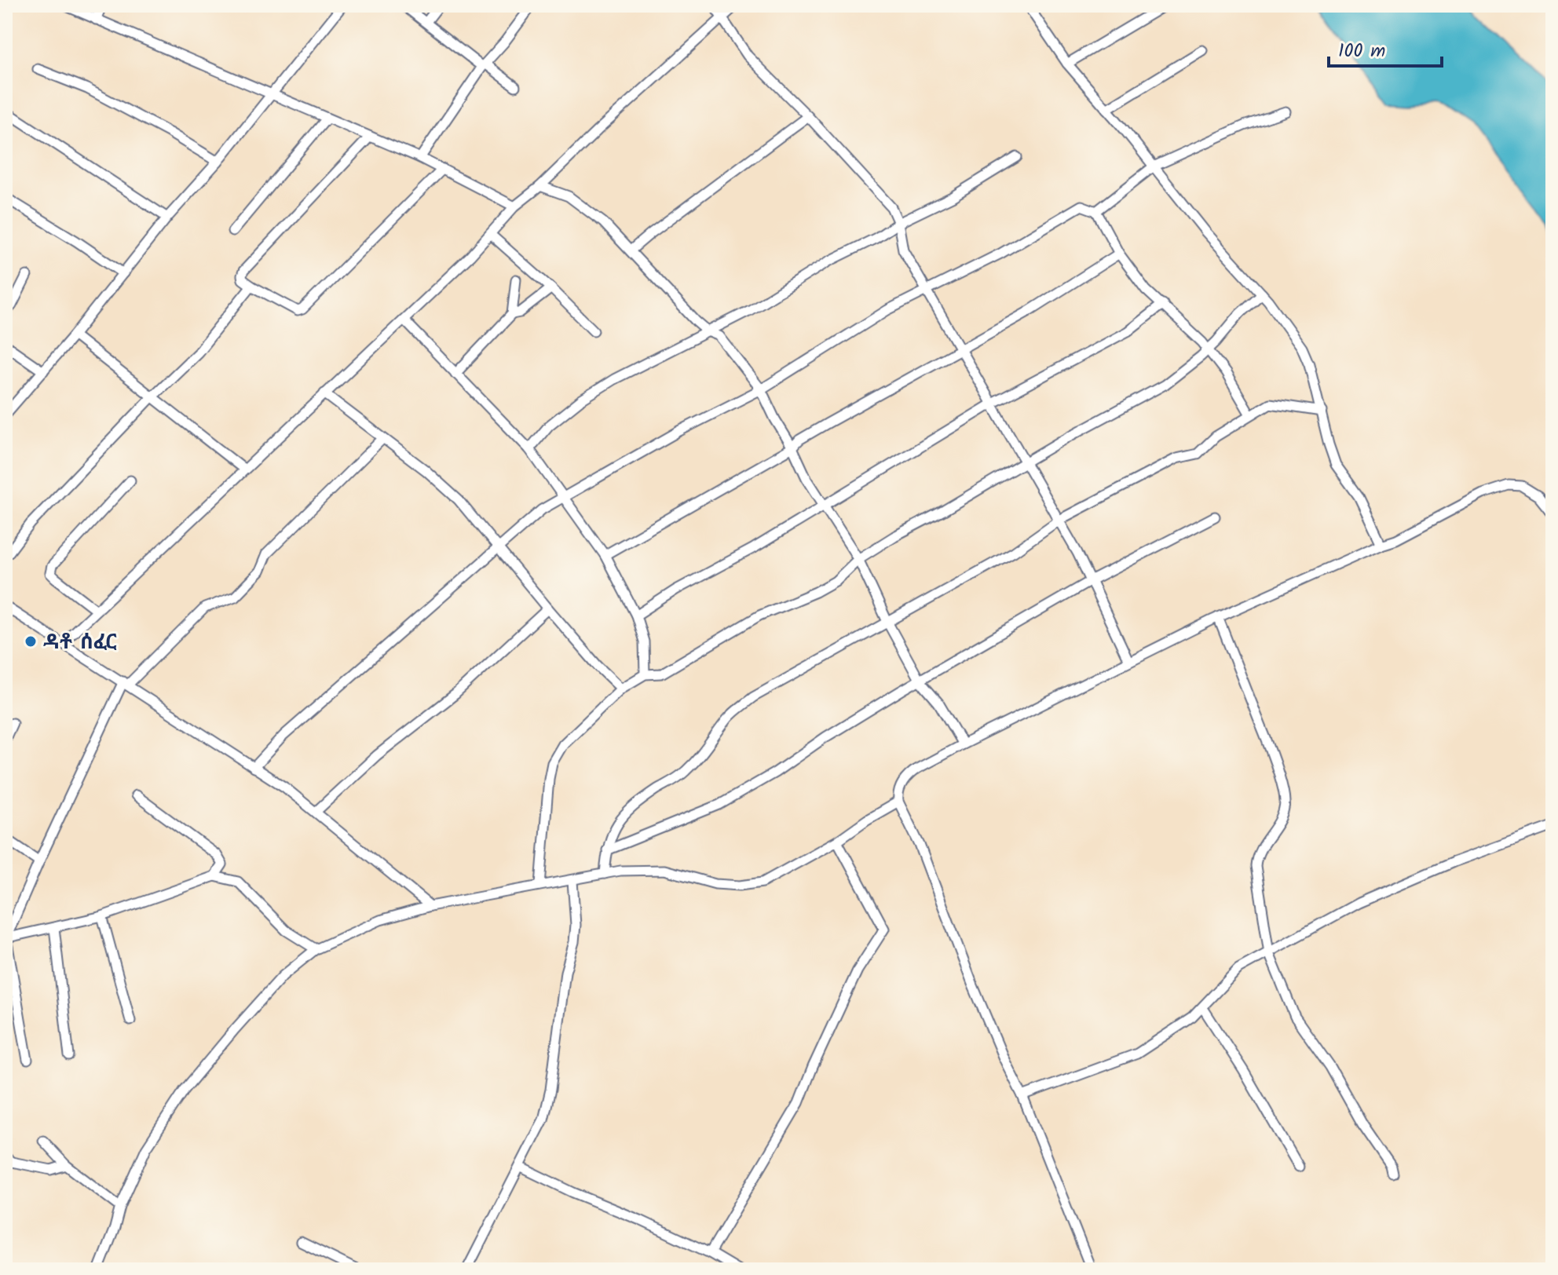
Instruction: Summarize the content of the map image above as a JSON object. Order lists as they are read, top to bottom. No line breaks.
{"places":["ዳቶ ሰፈር"],"scale_bar":"100 m"}
